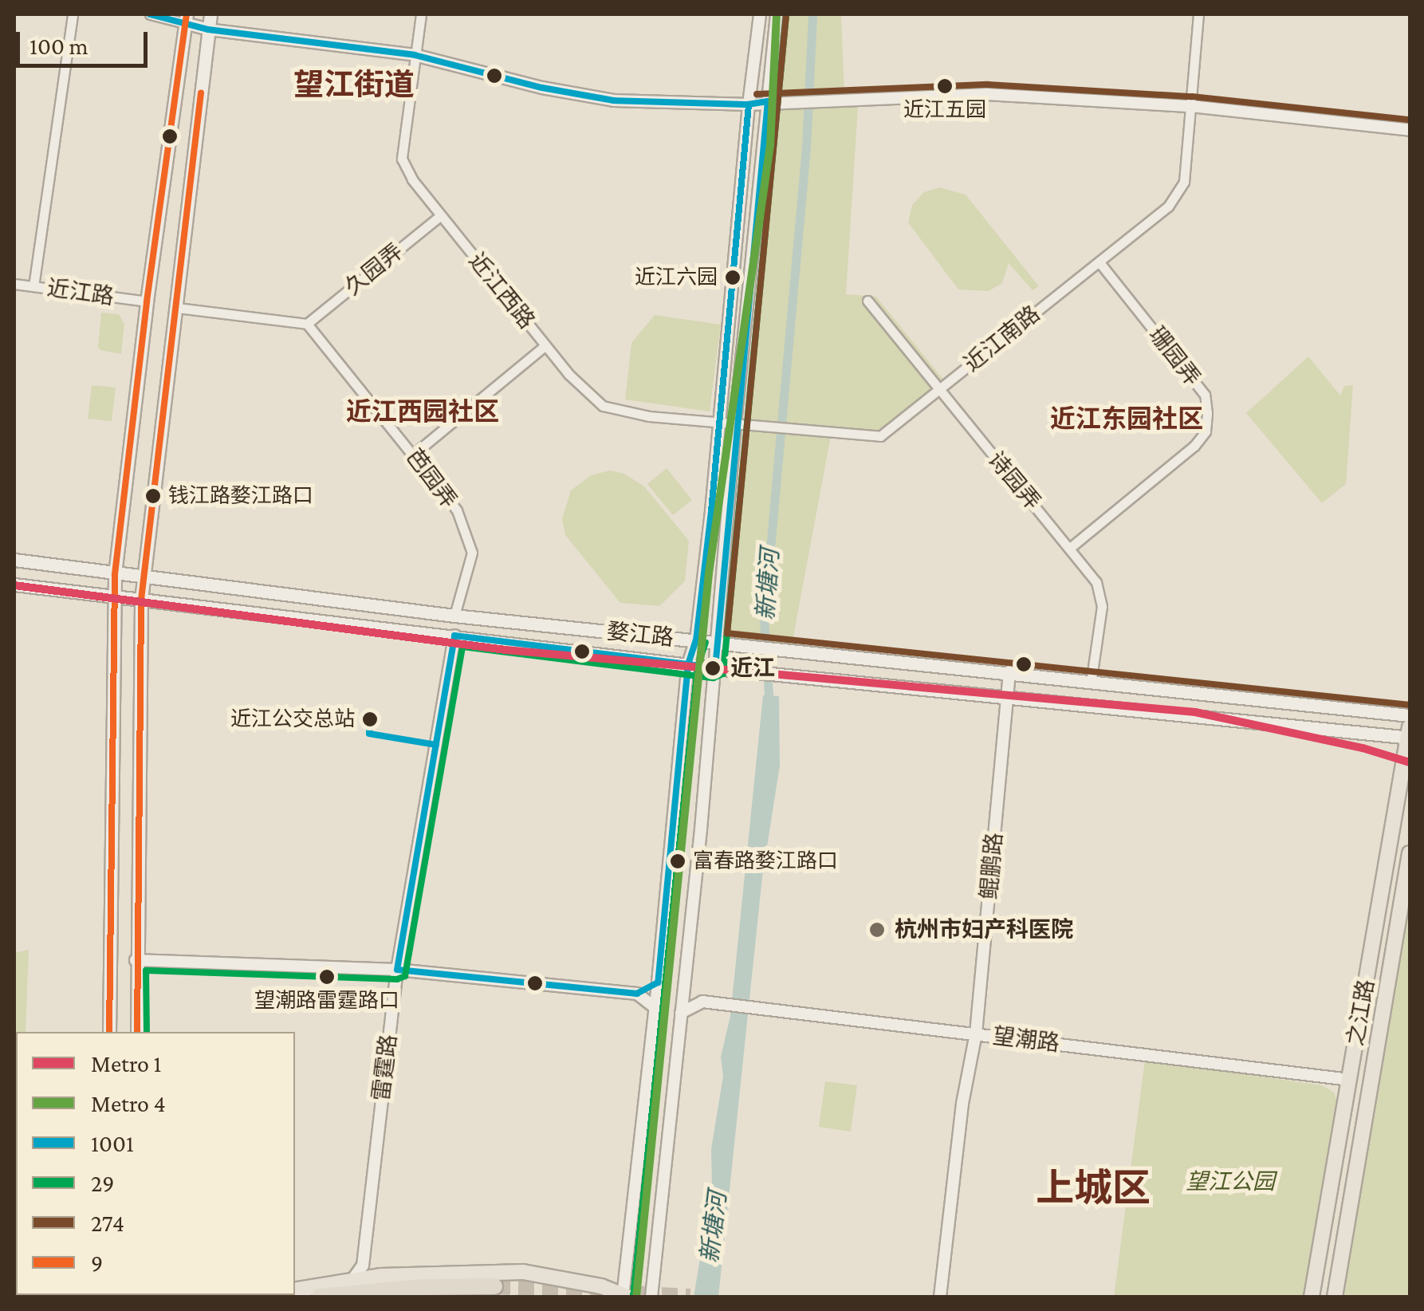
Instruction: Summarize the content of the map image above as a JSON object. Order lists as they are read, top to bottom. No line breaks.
{"streets":{"main road":["婺江路","之江路"],"street":["久园弄","近江西路","近江路","近江南路","珊园弄","芭园弄","诗园弄","鲲鹏路","望潮路","雷霆路"]},"crossings":[["久园弄","近江西路"],["久园弄","芭园弄"],["近江西路","近江南路"],["近江南路","珊园弄"],["近江南路","诗园弄"],["珊园弄","诗园弄"],["芭园弄","婺江路"],["诗园弄","婺江路"],["婺江路","鲲鹏路"],["婺江路","之江路"],["婺江路","雷霆路"],["鲲鹏路","望潮路"],["之江路","望潮路"]],"districts":["望江街道","近江西园社区","近江东园社区","上城区"],"water":["新塘河"],"parks":["望江公园"],"places":["近江五园","近江六园","钱江路婺江路口","近江","近江公交总站","富春路婺江路口","杭州市妇产科医院","望潮路雷霆路口"],"lines":["metro line 4","transit line 1001","transit line 9","transit line 29","transit line 274","metro line 1"],"legend":["Metro 1","Metro 4","1001","29","274","9"],"scale_bar":"100 m"}
